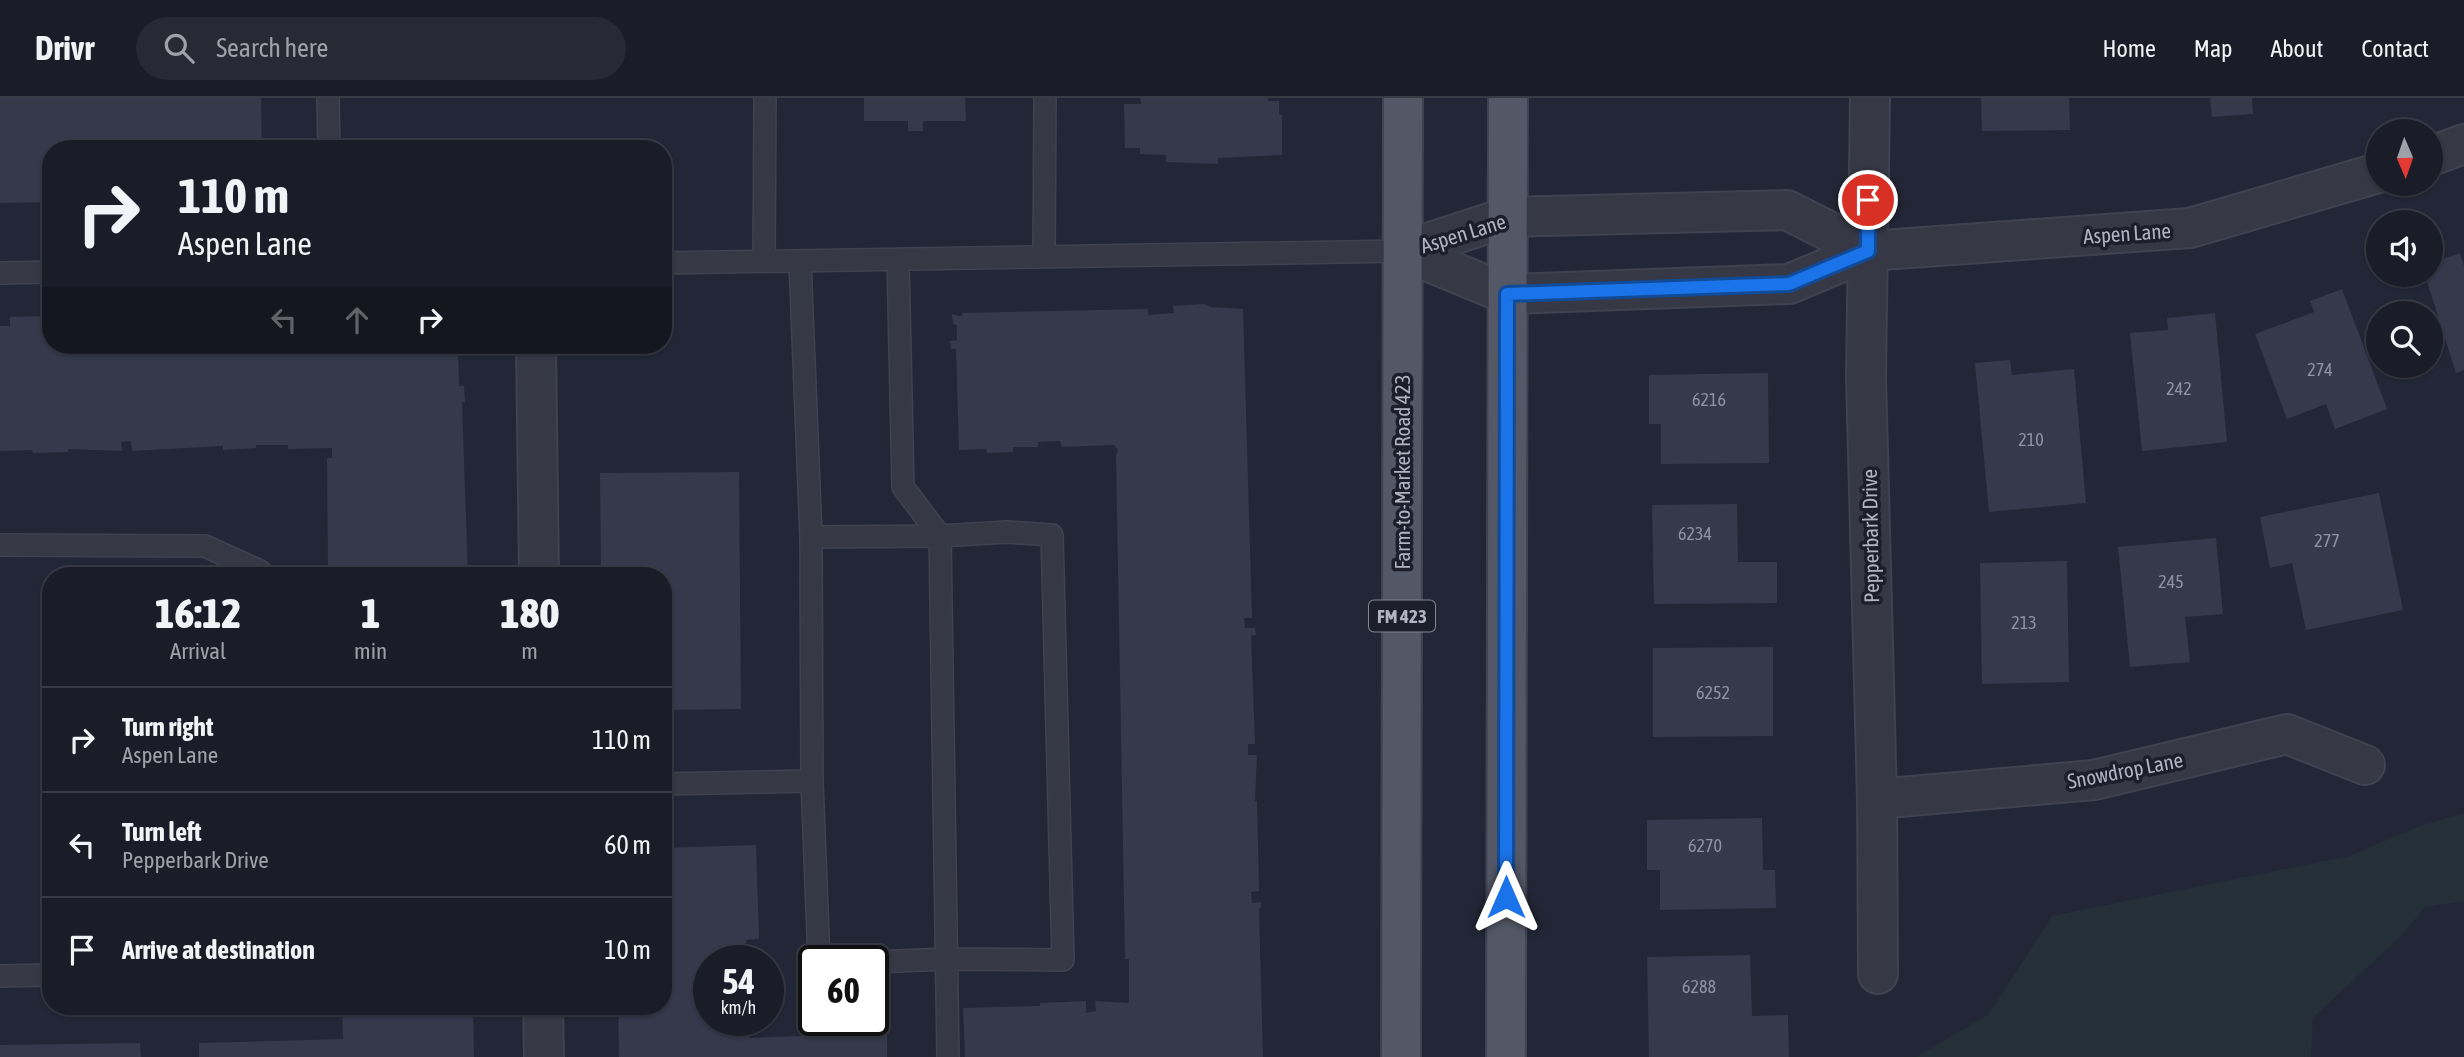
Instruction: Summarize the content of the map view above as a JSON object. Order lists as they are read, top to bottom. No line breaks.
{"streets":{"main road":["Farm-to-Market Road 423","FM 423"],"street":["Aspen Lane","Pepperbark Drive","Snowdrop Lane"]},"crossings":[["Aspen Lane","Farm-to-Market Road 423"],["Aspen Lane","Pepperbark Drive"],["Pepperbark Drive","Snowdrop Lane"]],"house_numbers":["274","242","6216","210","6234","277","245","213","6252","6270","6288"],"north":"bottom","page":{"header":"Drivr","search":"Search here","nav":["Home","Map","About","Contact"],"turn":["110 m","Aspen Lane"],"eta":["16:12","Arrival","1","min","180","m"],"list":[{"name":"Turn right","note":"Aspen Lane","value":"110 m"},{"name":"Turn left","note":"Pepperbark Drive","value":"60 m"},{"name":"Arrive at destination","value":"10 m"}],"speed":"54 km/h","limit":"60"}}
